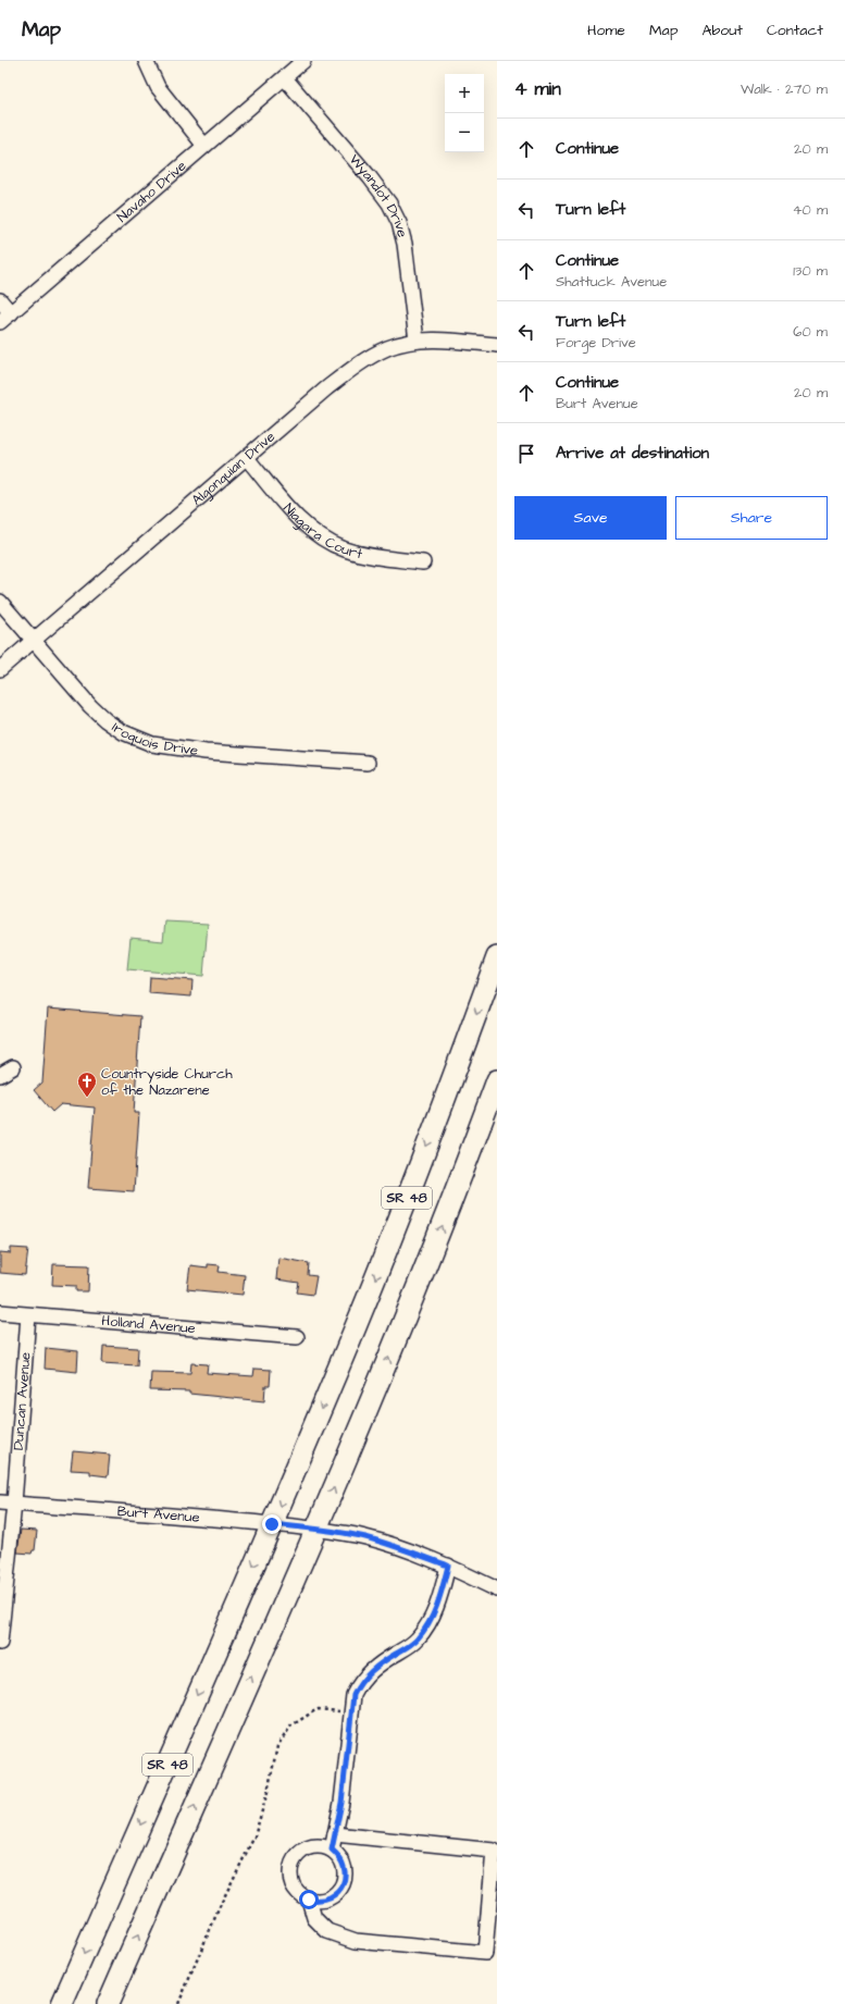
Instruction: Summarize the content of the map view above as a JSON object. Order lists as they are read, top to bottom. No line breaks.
{"streets":{"highway":["SR 48"],"street":["Navaho Drive","Wyandot Drive","Algonquian Drive","Niagara Court","Iroquois Drive","Holland Avenue","Duncan Avenue","Burt Avenue"]},"crossings":[["Navaho Drive","Wyandot Drive"],["Wyandot Drive","Algonquian Drive"],["Algonquian Drive","Niagara Court"],["Algonquian Drive","Iroquois Drive"],["SR 48","Burt Avenue"],["Holland Avenue","Duncan Avenue"],["Duncan Avenue","Burt Avenue"]],"places":{"church":["Countryside Church of the Nazarene"]},"page":{"header":"Map","nav":["Home","Map","About","Contact"],"heading":["4 min","Walk · 270 m"],"map_buttons":["+","−"],"list":[["Continue","20 m"],["Turn left","40 m"],["Continue","Shattuck Avenue","130 m"],["Turn left","Forge Drive","60 m"],["Continue","Burt Avenue","20 m"],"Arrive at destination"],"buttons":["Save","Share"]}}
